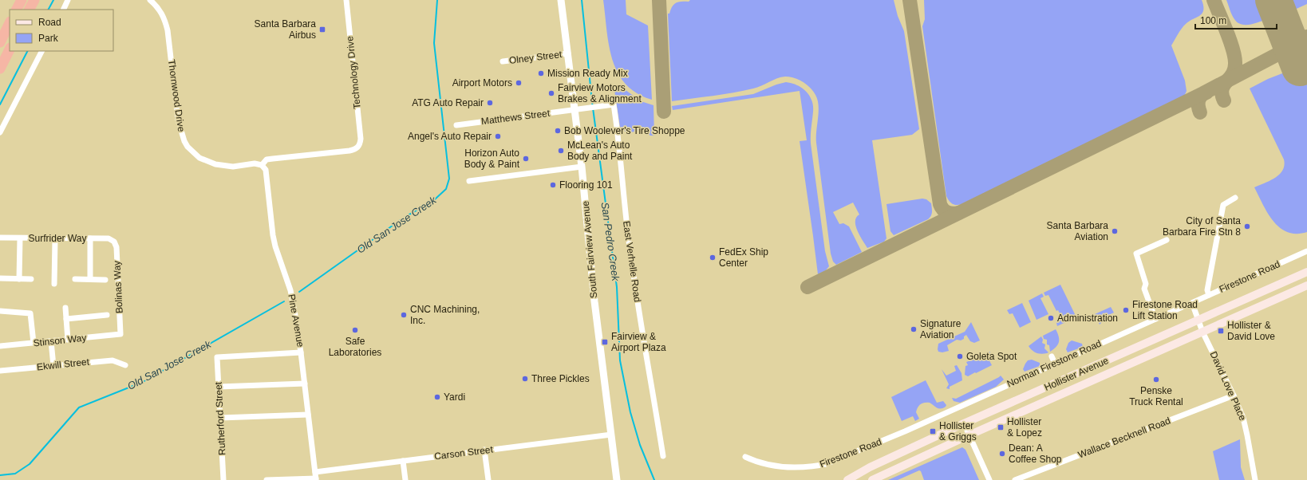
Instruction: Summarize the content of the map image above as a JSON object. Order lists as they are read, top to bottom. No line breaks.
{"streets":{"main road":["Hollister Avenue"],"street":["Olney Street","Technology Drive","Thornwood Drive","Matthews Street","Surfrider Way","South Fairview Avenue","East Verhelle Road","Firestone Road","Bolinas Way","Pine Avenue","Stinson Way","Norman Firestone Road","Ekwill Street","David Love Place","Rutherford Street","Wallace Becknell Road","Carson Street"]},"crossings":[["Olney Street","South Fairview Avenue"],["Technology Drive","Thornwood Drive"],["Thornwood Drive","Pine Avenue"],["Matthews Street","South Fairview Avenue"],["Matthews Street","East Verhelle Road"],["Surfrider Way","Bolinas Way"],["South Fairview Avenue","East Verhelle Road"],["South Fairview Avenue","Carson Street"],["Firestone Road","Norman Firestone Road"],["Firestone Road","David Love Place"],["Bolinas Way","Stinson Way"],["Pine Avenue","Rutherford Street"],["Pine Avenue","Carson Street"],["Norman Firestone Road","David Love Place"],["Hollister Avenue","David Love Place"],["David Love Place","Wallace Becknell Road"]],"water":["Old San Jose Creek","San Pedro Creek"],"places":{"transit":["Santa Barbara Airbus","Hollister & David Love","Fairview & Airport Plaza","Hollister & Lopez","Hollister & Griggs"],"other":["Mission Ready Mix","Airport Motors","Fairview Motors Brakes & Alignment","ATG Auto Repair","Bob Woolever's Tire Shoppe","Angel's Auto Repair","McLean's Auto Body and Paint","Horizon Auto Body & Paint","Flooring 101","City of Santa Barbara Fire Stn 8","Santa Barbara Aviation","FedEx Ship Center","Firestone Road Lift Station","CNC Machining, Inc.","Administration","Signature Aviation","Safe Laboratories","Goleta Spot","Three Pickles","Penske Truck Rental","Yardi","Dean: A Coffee Shop"]},"legend":["Road","Park"],"scale_bar":"100 m"}
